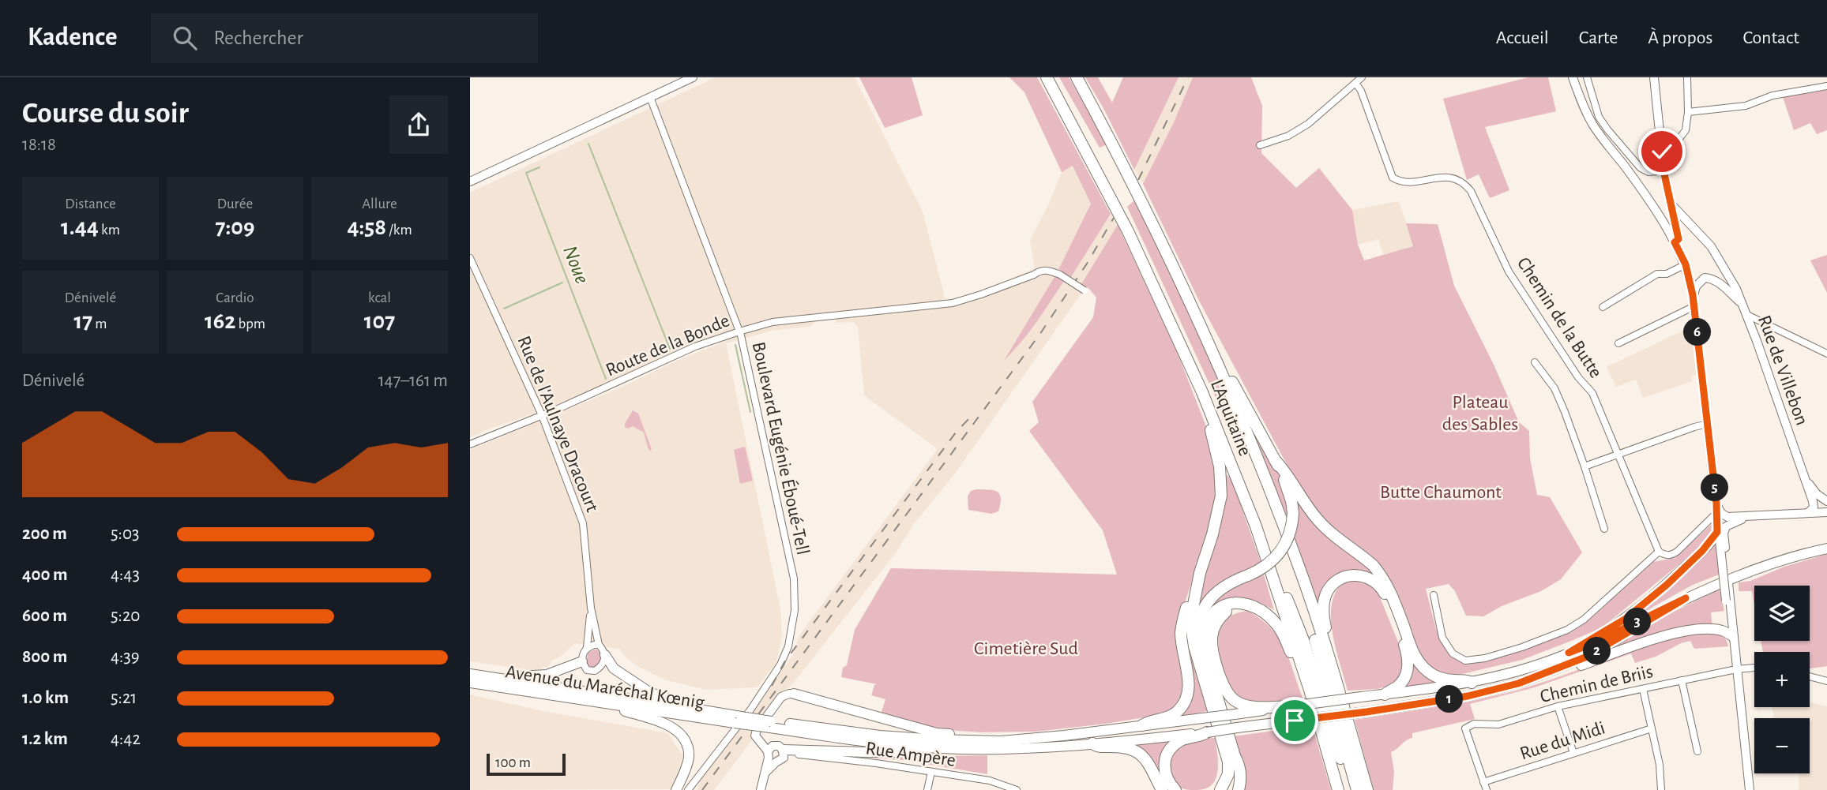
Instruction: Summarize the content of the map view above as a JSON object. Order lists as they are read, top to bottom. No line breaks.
{"streets":{"highway":["L'Aquitaine"],"main road":["Rue de Villebon","Avenue du Maréchal Kœnig"],"street":["Chemin de la Butte","Route de la Bonde","Rue de l'Aulnaye Dracourt","Boulevard Eugénie Éboué-Tell","Chemin de Briis","Rue du Midi","Rue Ampère"]},"crossings":[["Route de la Bonde","Rue de l'Aulnaye Dracourt"],["Route de la Bonde","Boulevard Eugénie Éboué-Tell"],["Chemin de Briis","Rue du Midi"]],"water":["Noue"],"parks":["Plateau des Sables","Butte Chaumont","Cimetière Sud"],"scale_bar":"100 m","page":{"header":"Kadence","search":"Rechercher","nav":["Accueil","Carte","À propos","Contact"],"heading":["Course du soir","18:18"],"stats":[["Distance","1.44 km"],["Durée","7:09"],["Allure","4:58 /km"],["Dénivelé","17 m"],["Cardio","162 bpm"],["kcal","107"]],"pins":["6","5","3","2","1"],"chart":["Dénivelé","147–161 m"],"list":[{"name":"200 m","note":"5:03"},{"name":"400 m","note":"4:43"},{"name":"600 m","note":"5:20"},{"name":"800 m","note":"4:39"},{"name":"1.0 km","note":"5:21"},{"name":"1.2 km","note":"4:42"}],"map_buttons":["+","−"],"scale":"100 m"}}
